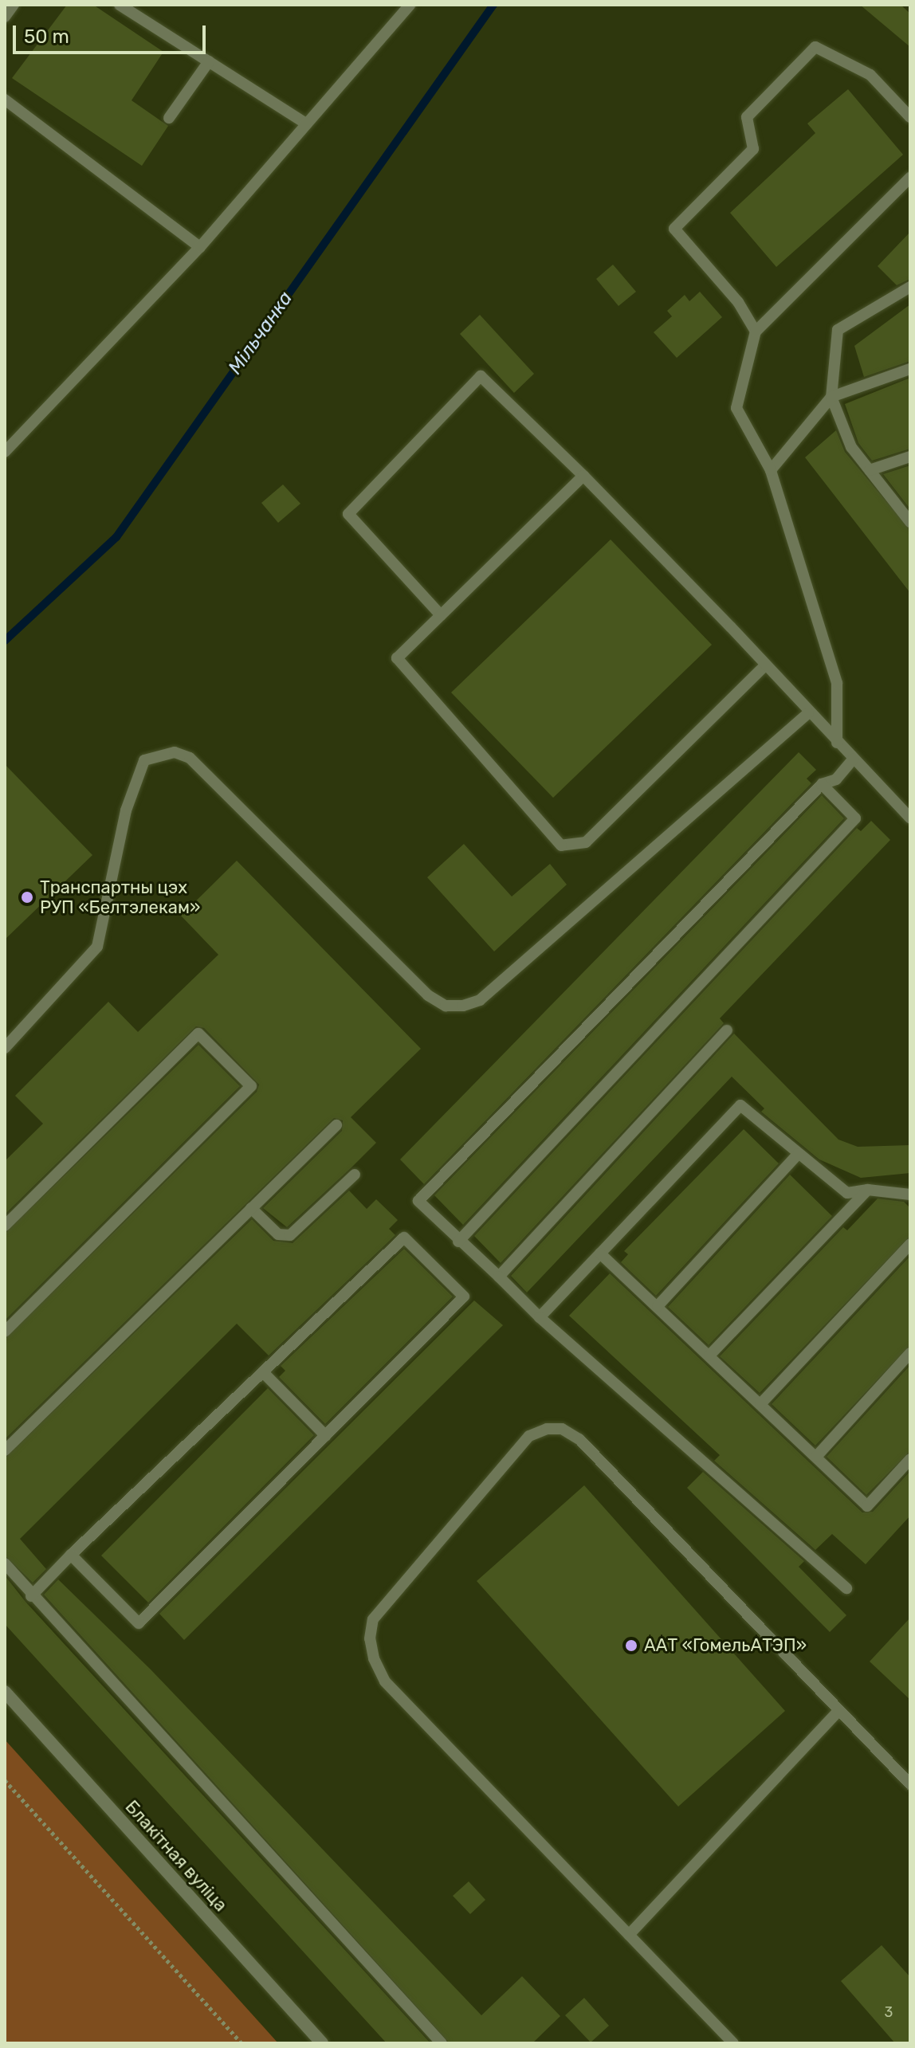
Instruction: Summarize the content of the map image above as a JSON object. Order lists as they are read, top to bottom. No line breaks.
{"streets":{"street":["Блакітная вуліца"]},"water":["Мільчанка"],"places":["Транспартны цэх РУП «Белтэлекам»","ААТ «ГомельАТЭП»"],"house_numbers":["3"],"scale_bar":"50 m"}
